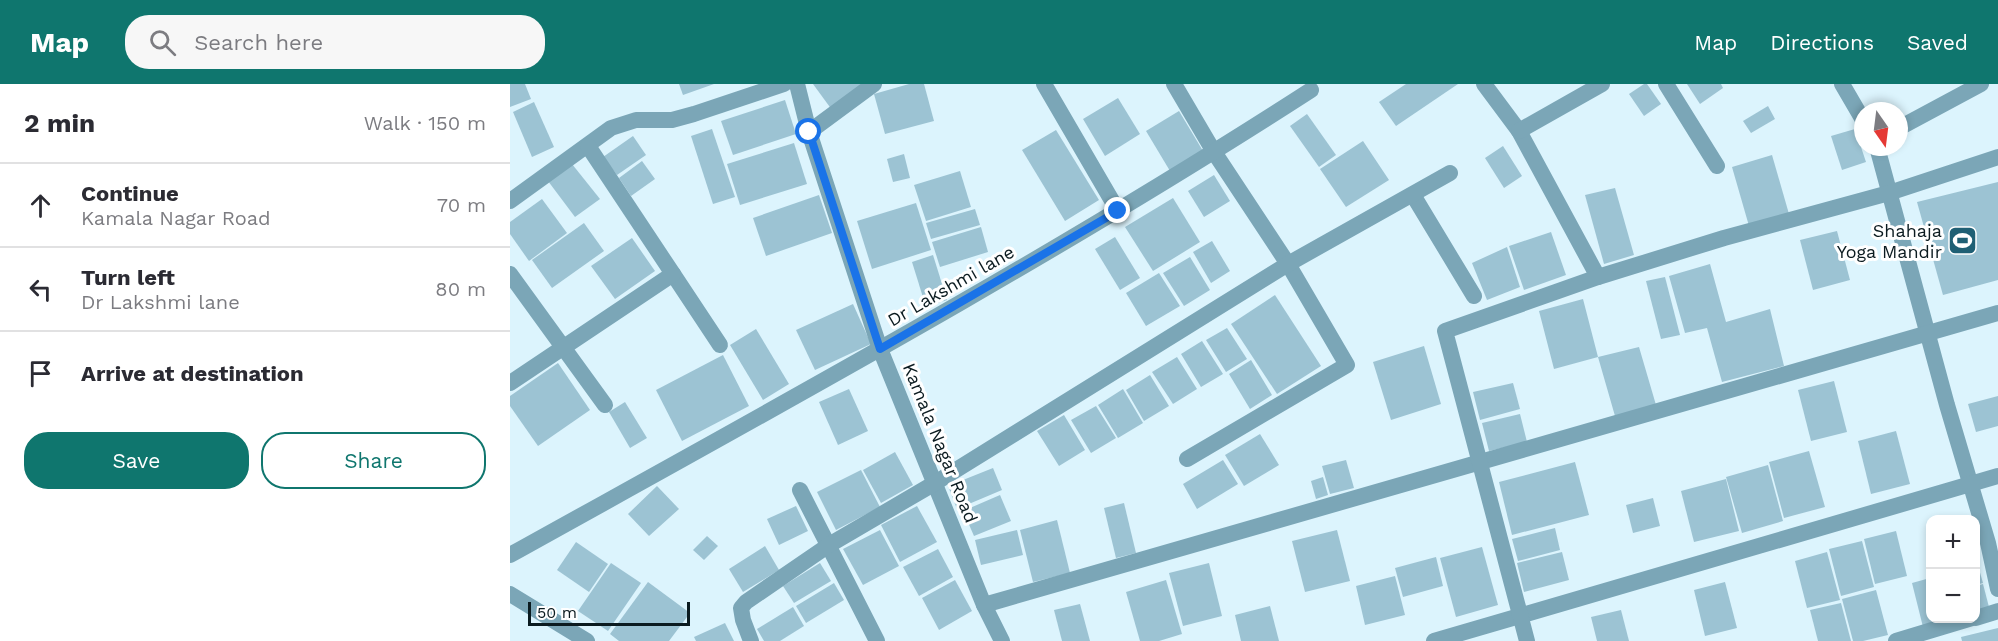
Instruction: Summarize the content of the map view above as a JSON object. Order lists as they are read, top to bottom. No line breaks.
{"streets":{"street":["Dr Lakshmi lane","Kamala Nagar Road"]},"crossings":[["Dr Lakshmi lane","Kamala Nagar Road"]],"places":{"sports":["Shahaja Yoga Mandir"]},"scale_bar":"50 m","north":"bottom","page":{"header":"Map","search":"Search here","nav":["Map","Directions","Saved"],"heading":["2 min","Walk · 150 m"],"list":[["Continue","Kamala Nagar Road","70 m"],["Turn left","Dr Lakshmi lane","80 m"],"Arrive at destination"],"buttons":["Save","Share"],"map_buttons":["+","−"],"scale":"50 m"}}
